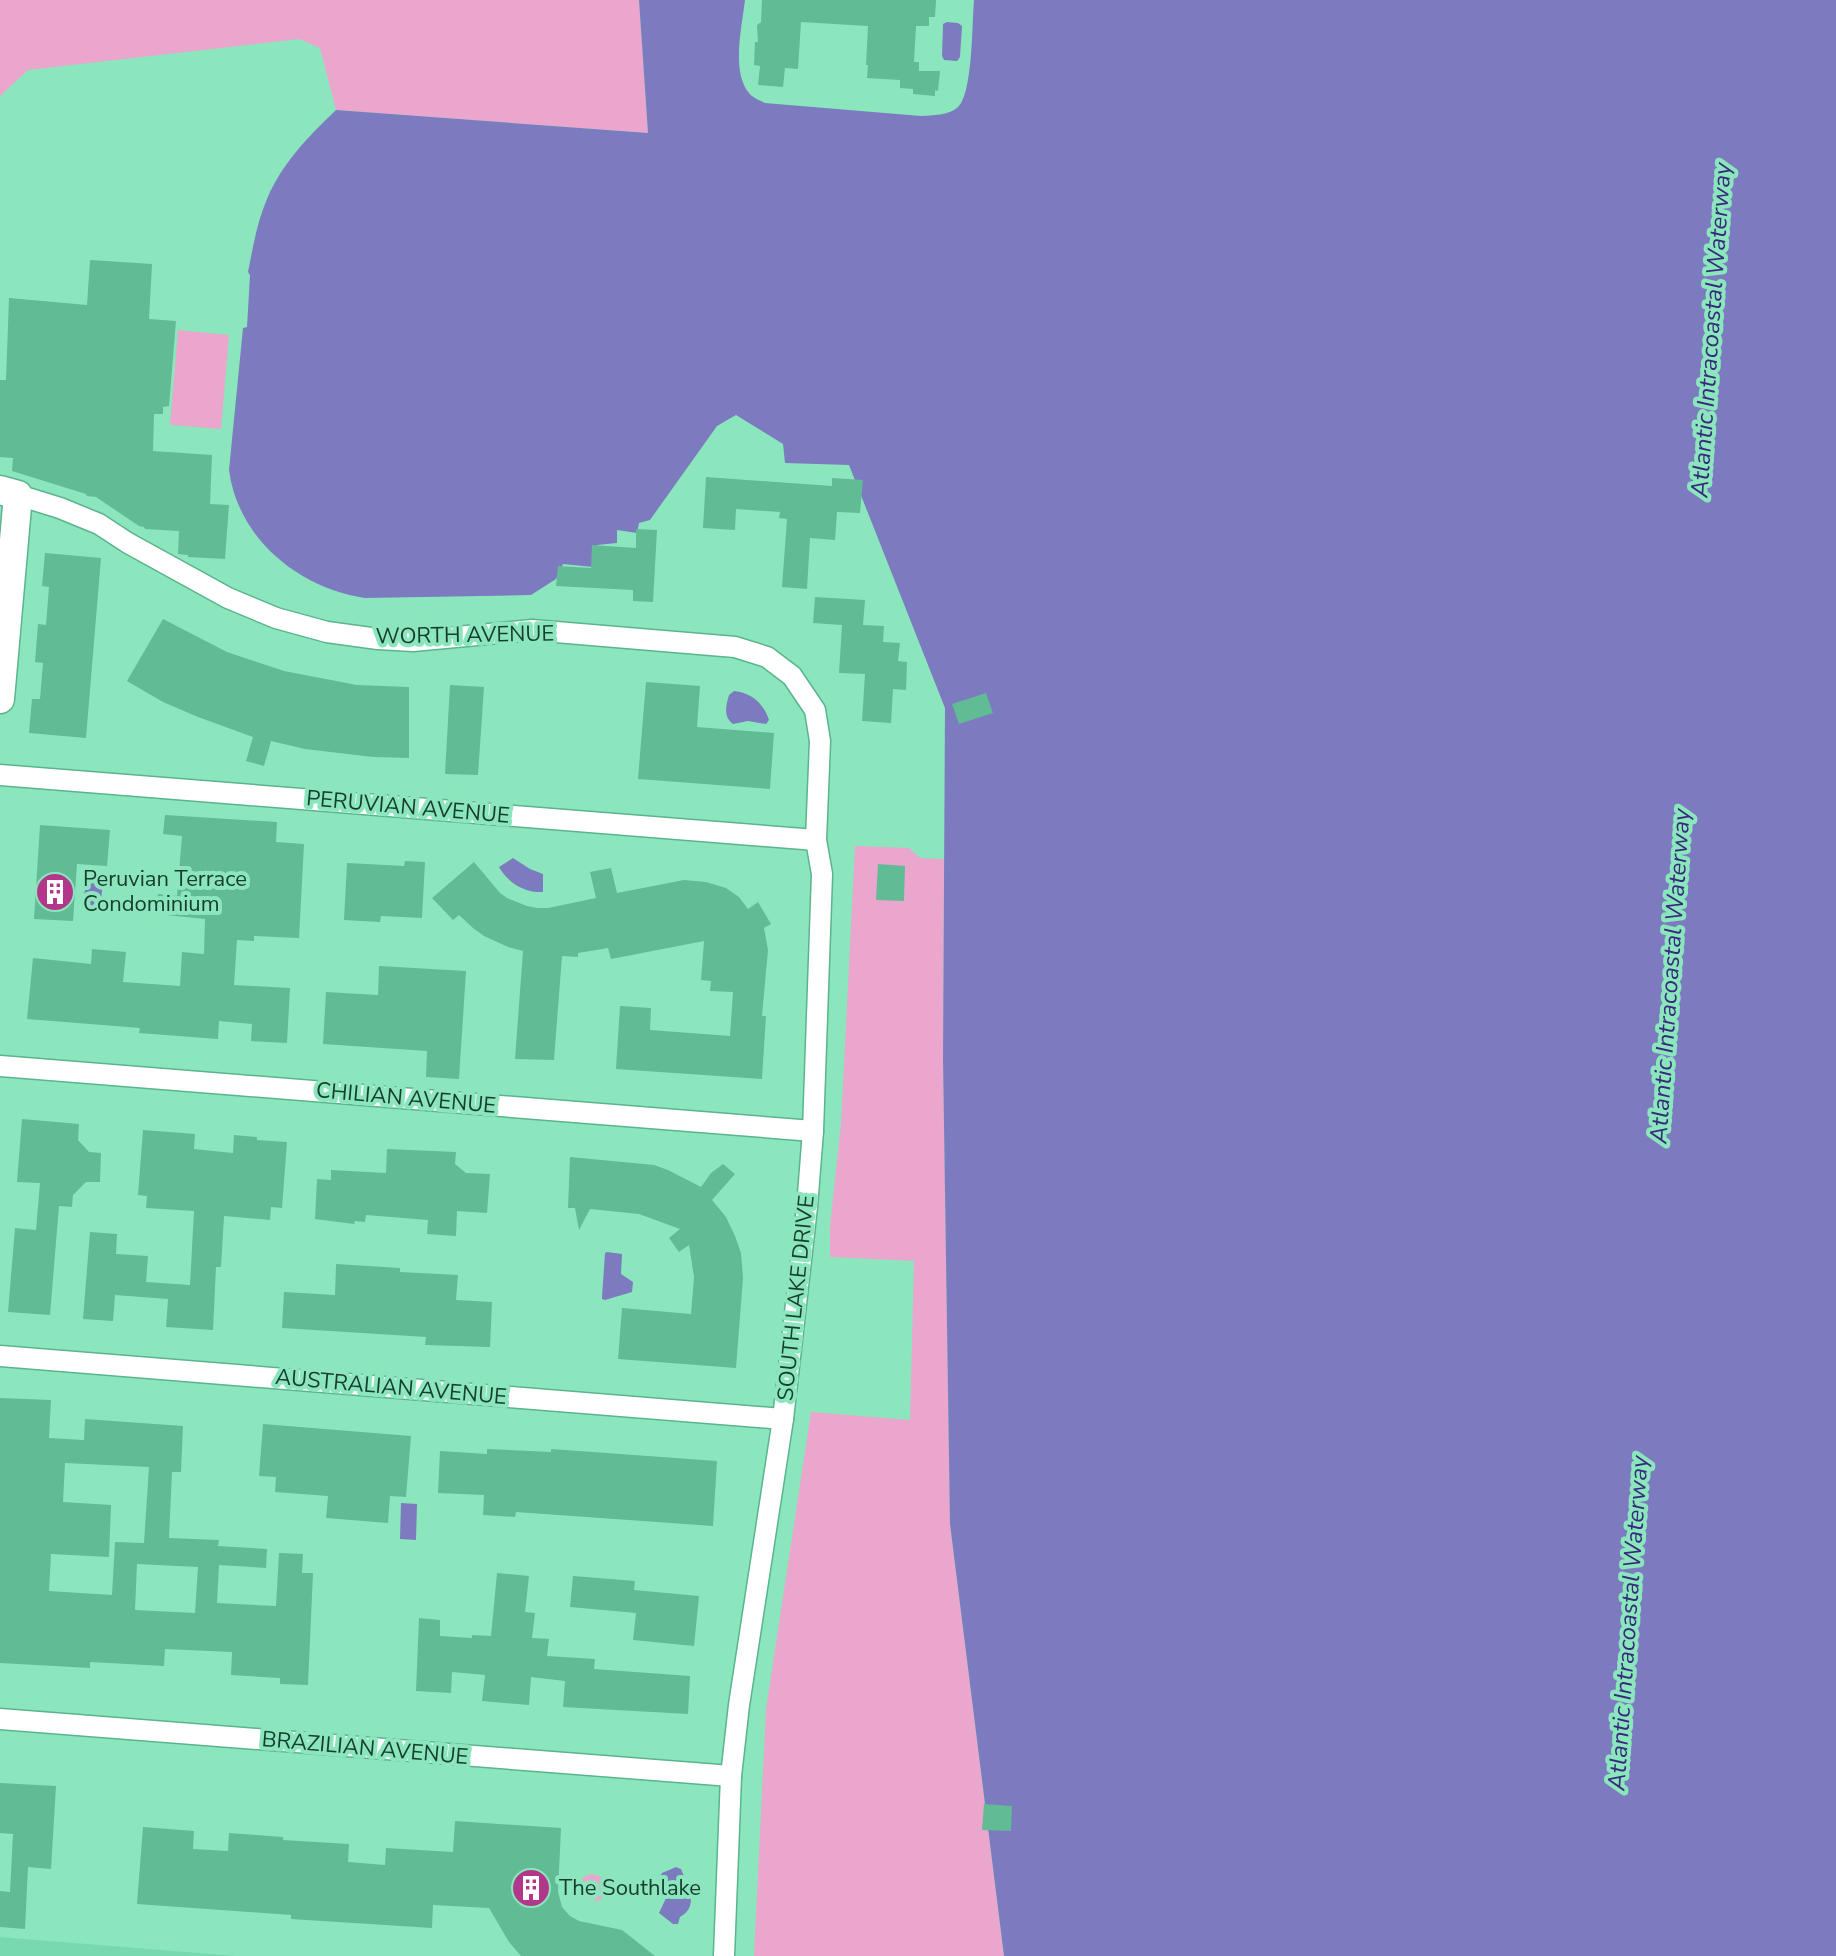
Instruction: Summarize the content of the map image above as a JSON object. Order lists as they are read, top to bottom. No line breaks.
{"streets":{"street":["WORTH AVENUE","PERUVIAN AVENUE","CHILIAN AVENUE","SOUTH LAKE DRIVE","AUSTRALIAN AVENUE","BRAZILIAN AVENUE"]},"crossings":[["WORTH AVENUE","SOUTH LAKE DRIVE"],["PERUVIAN AVENUE","SOUTH LAKE DRIVE"],["CHILIAN AVENUE","SOUTH LAKE DRIVE"],["SOUTH LAKE DRIVE","AUSTRALIAN AVENUE"],["SOUTH LAKE DRIVE","BRAZILIAN AVENUE"]],"water":["Atlantic Intracoastal Waterway"],"places":{"building":["Peruvian Terrace Condominium","The Southlake"]}}
